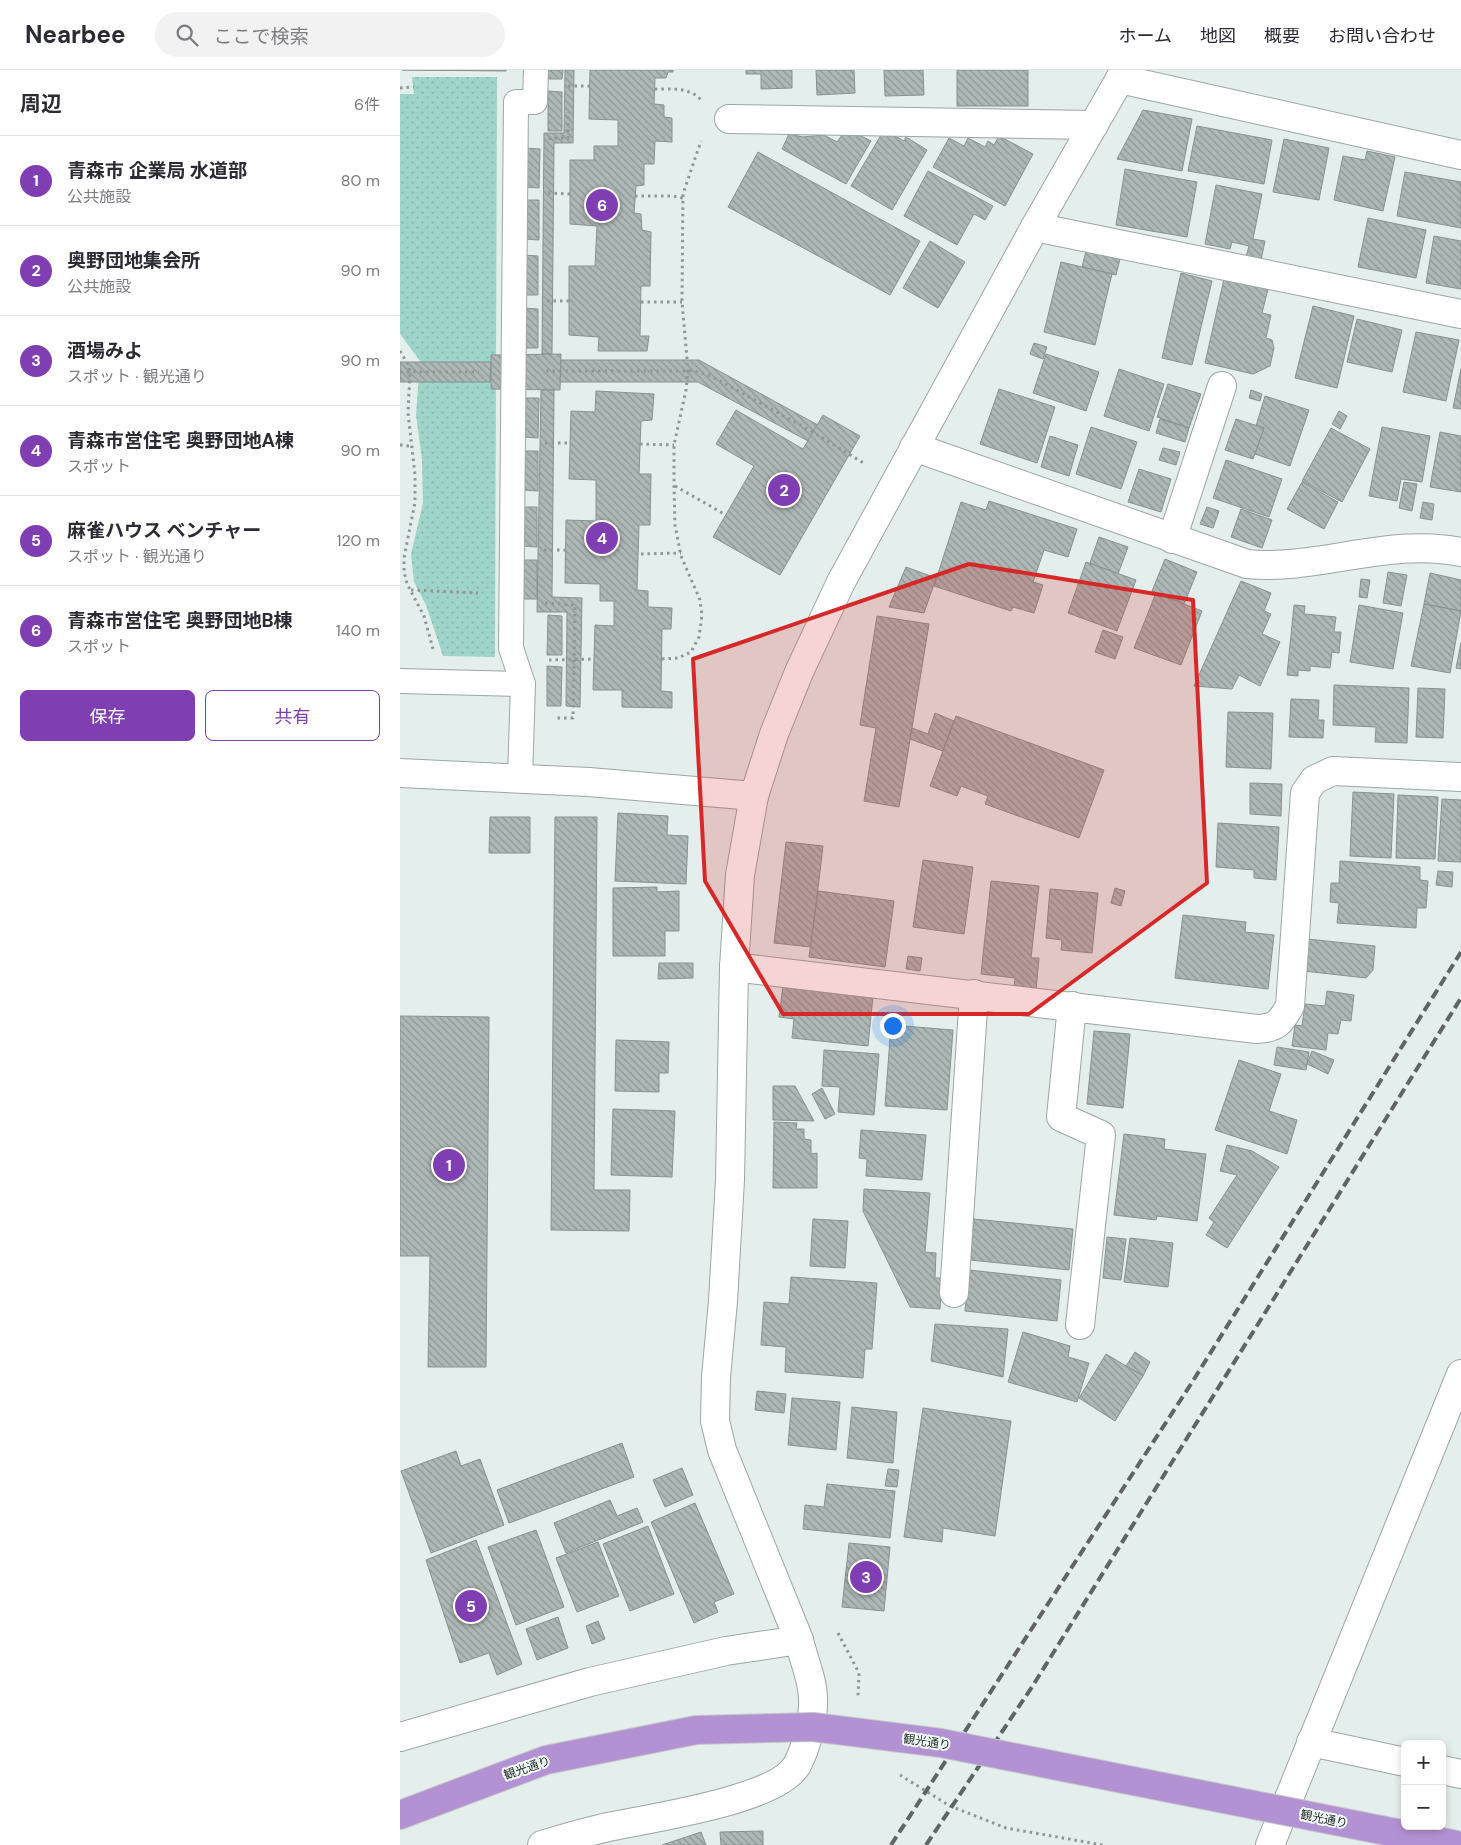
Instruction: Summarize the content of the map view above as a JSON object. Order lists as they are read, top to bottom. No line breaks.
{"streets":{"highway":["観光通り"]},"page":{"header":"Nearbee","search":"ここで検索","nav":["ホーム","地図","概要","お問い合わせ"],"heading":["周辺","6件"],"list":[{"mark":"1","name":"青森市 企業局 水道部","note":"公共施設","value":"80 m"},{"mark":"2","name":"奥野団地集会所","note":"公共施設","value":"90 m"},{"mark":"3","name":"酒場みよ","note":"スポット · 観光通り","value":"90 m"},{"mark":"4","name":"青森市営住宅 奥野団地A棟","note":"スポット","value":"90 m"},{"mark":"5","name":"麻雀ハウス ベンチャー","note":"スポット · 観光通り","value":"120 m"},{"mark":"6","name":"青森市営住宅 奥野団地B棟","note":"スポット","value":"140 m"}],"pins":["6","2","4","1","3","5"],"buttons":["保存","共有"],"map_buttons":["+","−"]}}
